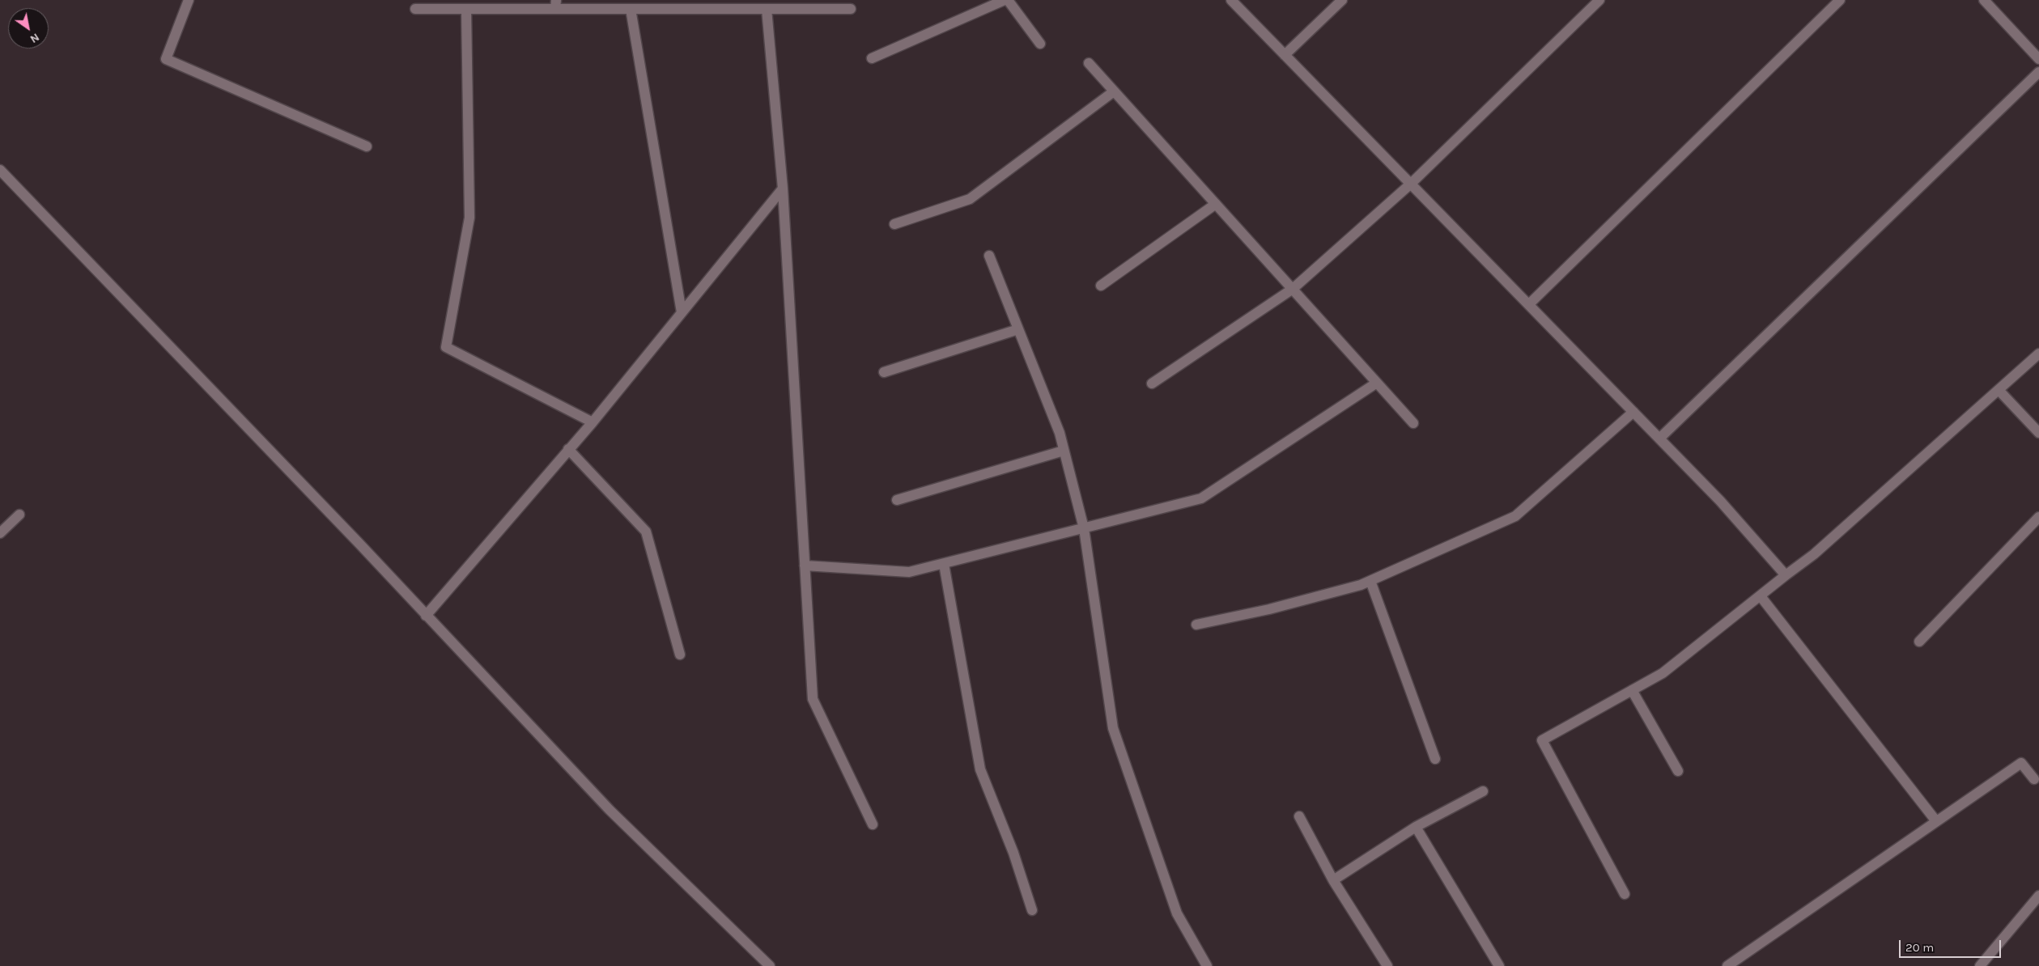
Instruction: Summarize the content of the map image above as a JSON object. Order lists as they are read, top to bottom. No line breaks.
{"scale_bar":"20 m","north":"bottom right"}
